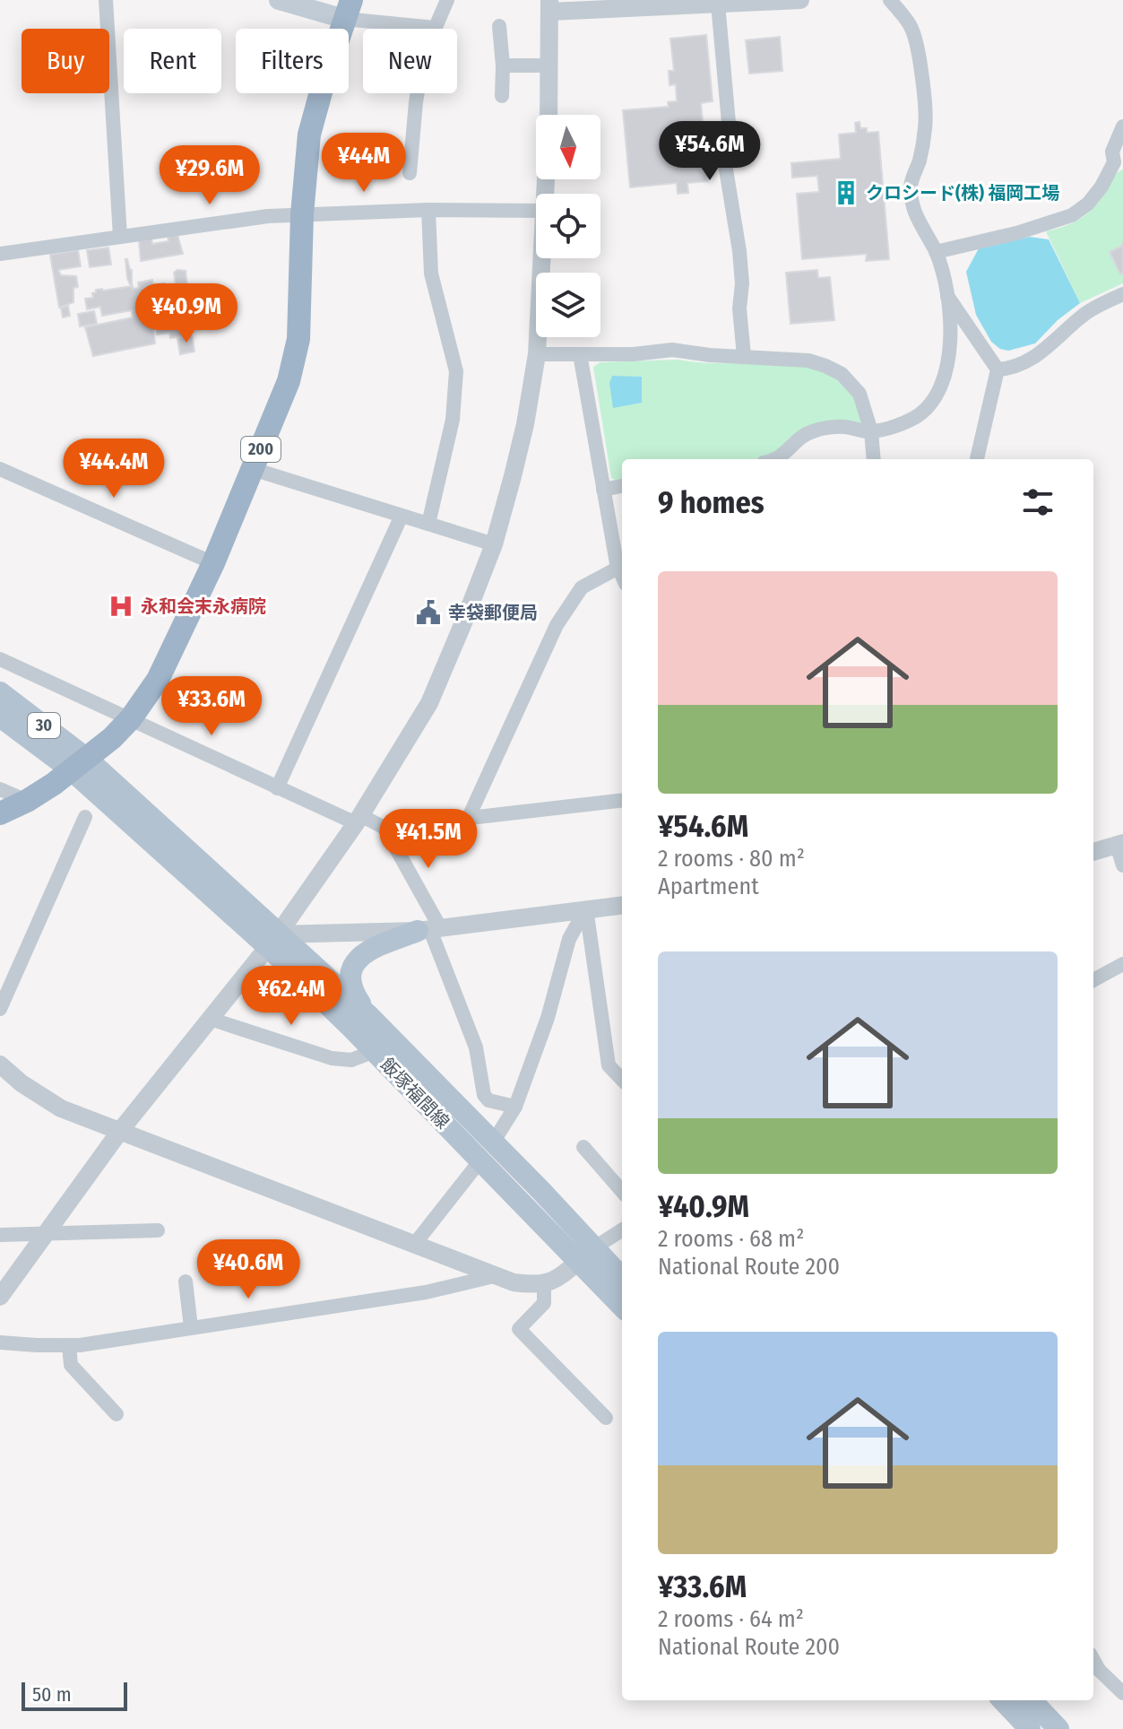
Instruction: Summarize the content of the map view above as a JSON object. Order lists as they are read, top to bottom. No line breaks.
{"streets":{"highway":["200"],"main road":["30","飯塚福間線"]},"crossings":[["200","飯塚福間線"]],"places":{"building":["クロシード(株) 福岡工場"],"hospital":["永和会末永病院"],"public building":["幸袋郵便局"]},"scale_bar":"50 m","north":"bottom","page":{"chip":["Buy","Rent","Filters","New"],"price":["¥54.6M","¥44M","¥29.6M","¥40.9M","¥44.4M","¥33.6M","¥41.5M","¥62.4M","¥40.6M"],"heading":"9 homes","list":[{"name":"¥54.6M","note":"2 rooms · 80 m² · Apartment"},{"name":"¥40.9M","note":"2 rooms · 68 m² · National Route 200"},{"name":"¥33.6M","note":"2 rooms · 64 m² · National Route 200"}],"scale":"50 m"}}
